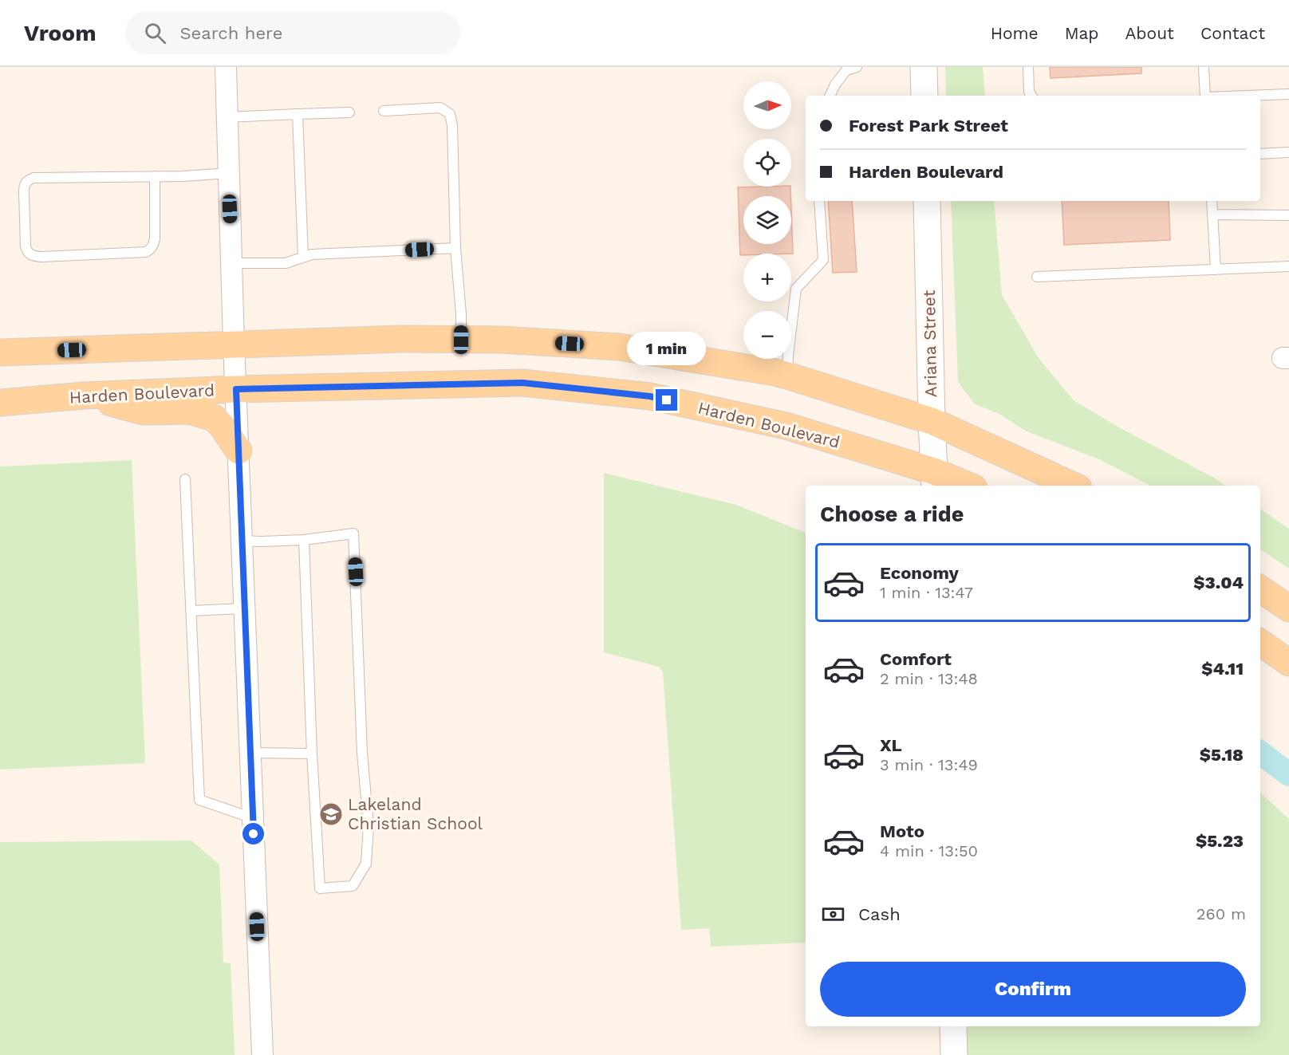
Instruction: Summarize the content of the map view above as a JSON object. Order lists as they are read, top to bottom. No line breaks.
{"streets":{"main road":["Harden Boulevard"],"street":["Ariana Street"]},"crossings":[["Ariana Street","Harden Boulevard"]],"places":{"school or university":["Lakeland Christian School"]},"north":"right","page":{"header":"Vroom","search":"Search here","nav":["Home","Map","About","Contact"],"map_buttons":["+","−"],"banner":["Forest Park Street","Harden Boulevard"],"bubble":"1 min","heading":"Choose a ride","list":[{"name":"Economy","note":"1 min · 13:47","value":"$3.04"},{"name":"Comfort","note":"2 min · 13:48","value":"$4.11"},{"name":"XL","note":"3 min · 13:49","value":"$5.18"},{"name":"Moto","note":"4 min · 13:50","value":"$5.23"}],"pay":["Cash","260 m"],"buttons":"Confirm"}}
